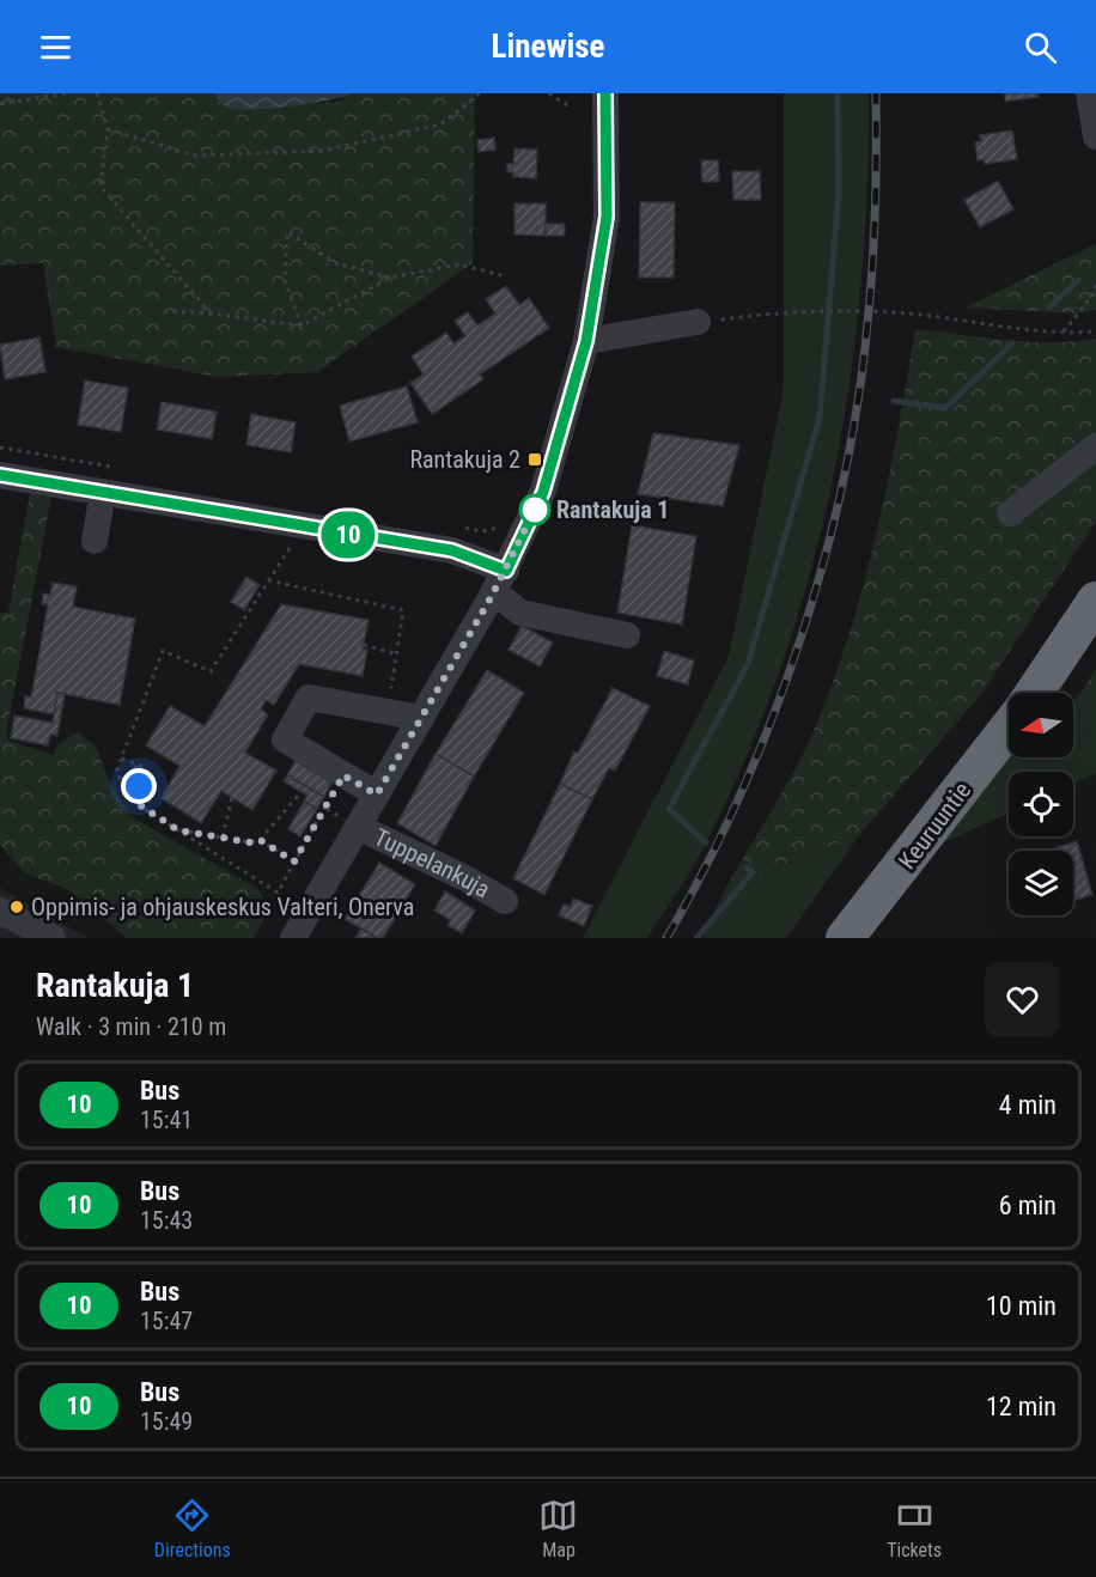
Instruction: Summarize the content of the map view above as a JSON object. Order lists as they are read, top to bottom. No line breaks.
{"streets":{"highway":["Keuruuntie"],"street":["Tuppelankuja"]},"places":{"transit":["Rantakuja 2"],"other":["Rantakuja 1","Oppimis- ja ohjauskeskus Valteri, Onerva"]},"lines":["bus line 10"],"north":"left","page":{"header":"Linewise","on_map":"10","heading":["Rantakuja 1","Walk · 3 min · 210 m"],"list":[{"mark":"10","name":"Bus","note":"15:41","value":"4 min"},{"mark":"10","name":"Bus","note":"15:43","value":"6 min"},{"mark":"10","name":"Bus","note":"15:47","value":"10 min"},{"mark":"10","name":"Bus","note":"15:49","value":"12 min"}],"tabs":["Directions","Map","Tickets"]}}
